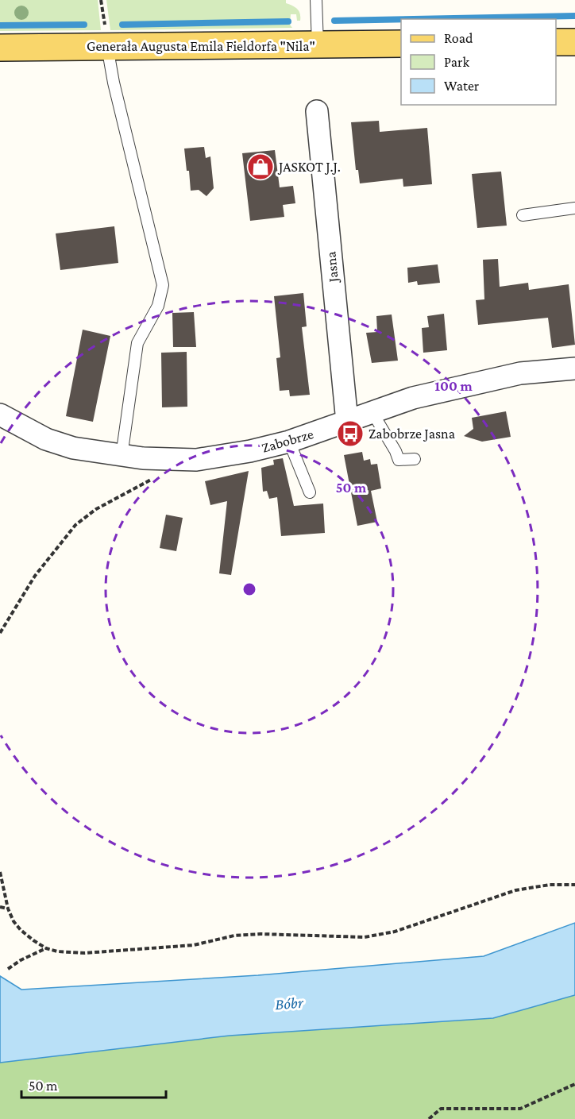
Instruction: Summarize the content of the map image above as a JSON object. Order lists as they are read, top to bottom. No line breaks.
{"streets":{"main road":["Generała Augusta Emila Fieldorfa \"Nila\""],"street":["Jasna","Zabobrze"]},"crossings":[["Jasna","Zabobrze"]],"water":["Bóbr"],"places":{"shop":["JASKOT J.J."],"bus stop":["Zabobrze Jasna"]},"legend":["Road","Park","Water"],"scale_bar":"50 m","rings":["100 m","50 m"]}
